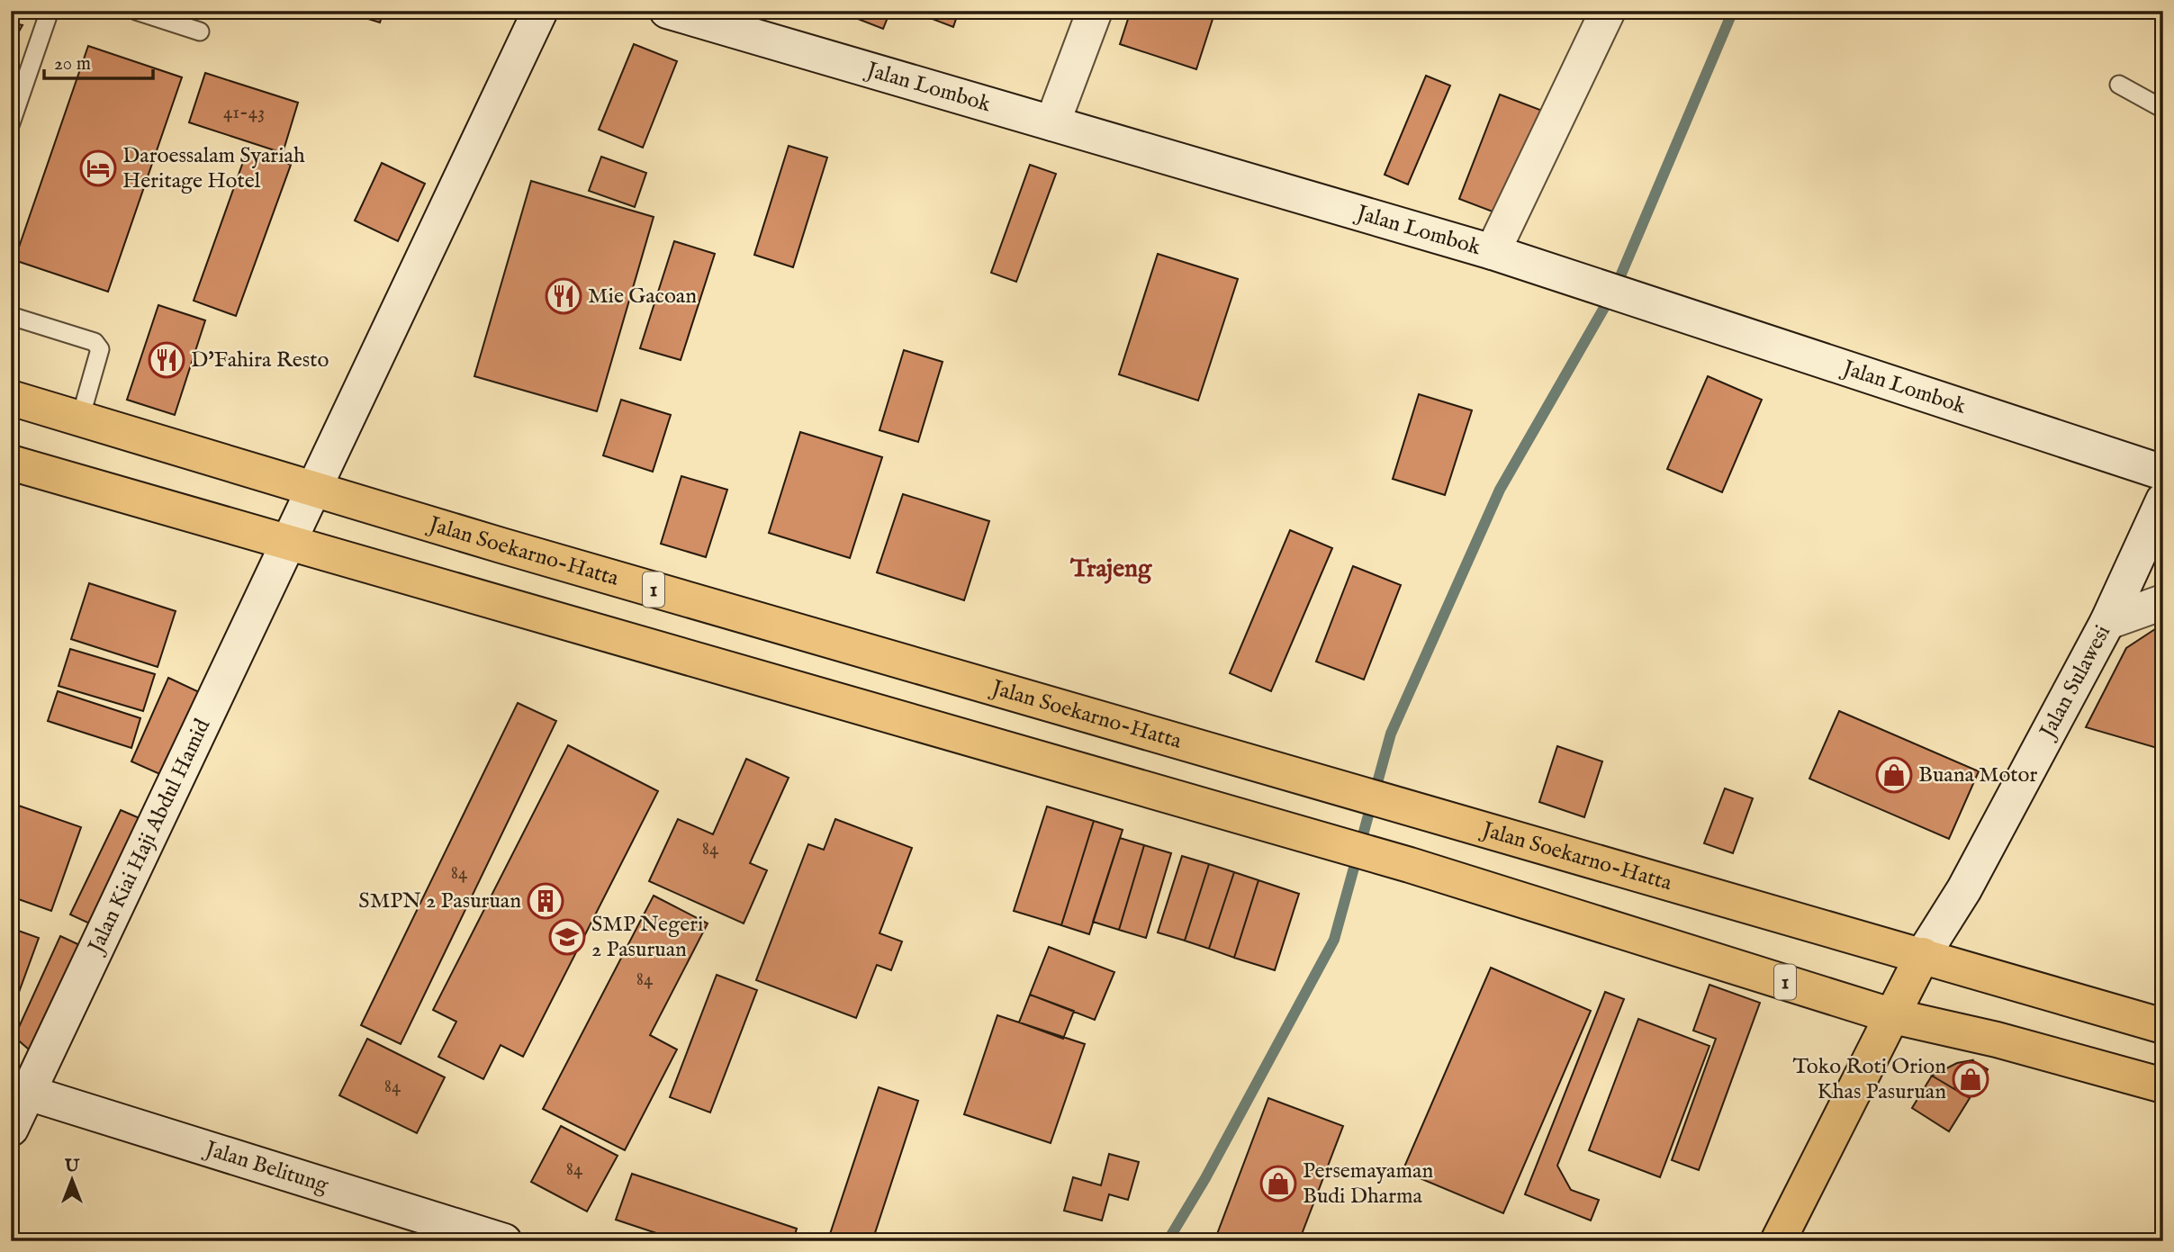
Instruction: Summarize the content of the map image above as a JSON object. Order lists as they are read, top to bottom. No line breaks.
{"streets":{"main road":["Jalan Soekarno-Hatta","1"],"street":["Jalan Lombok","Jalan Sulawesi","Jalan Kiai Haji Abdul Hamid","Jalan Belitung"]},"crossings":[["Jalan Soekarno-Hatta","Jalan Sulawesi"],["Jalan Soekarno-Hatta","Jalan Kiai Haji Abdul Hamid"],["1","Jalan Kiai Haji Abdul Hamid"],["Jalan Kiai Haji Abdul Hamid","Jalan Belitung"]],"districts":["Trajeng"],"places":{"hotel":["Daroessalam Syariah Heritage Hotel"],"restaurant":["Mie Gacoan","D'Fahira Resto"],"shop":["Buana Motor","Toko Roti Orion Khas Pasuruan","Persemayaman Budi Dharma"],"building":["SMPN 2 Pasuruan"],"school or university":["SMP Negeri 2 Pasuruan"]},"house_numbers":["41-43","84","84","84","84","84"],"scale_bar":"20 m","north":"top"}
